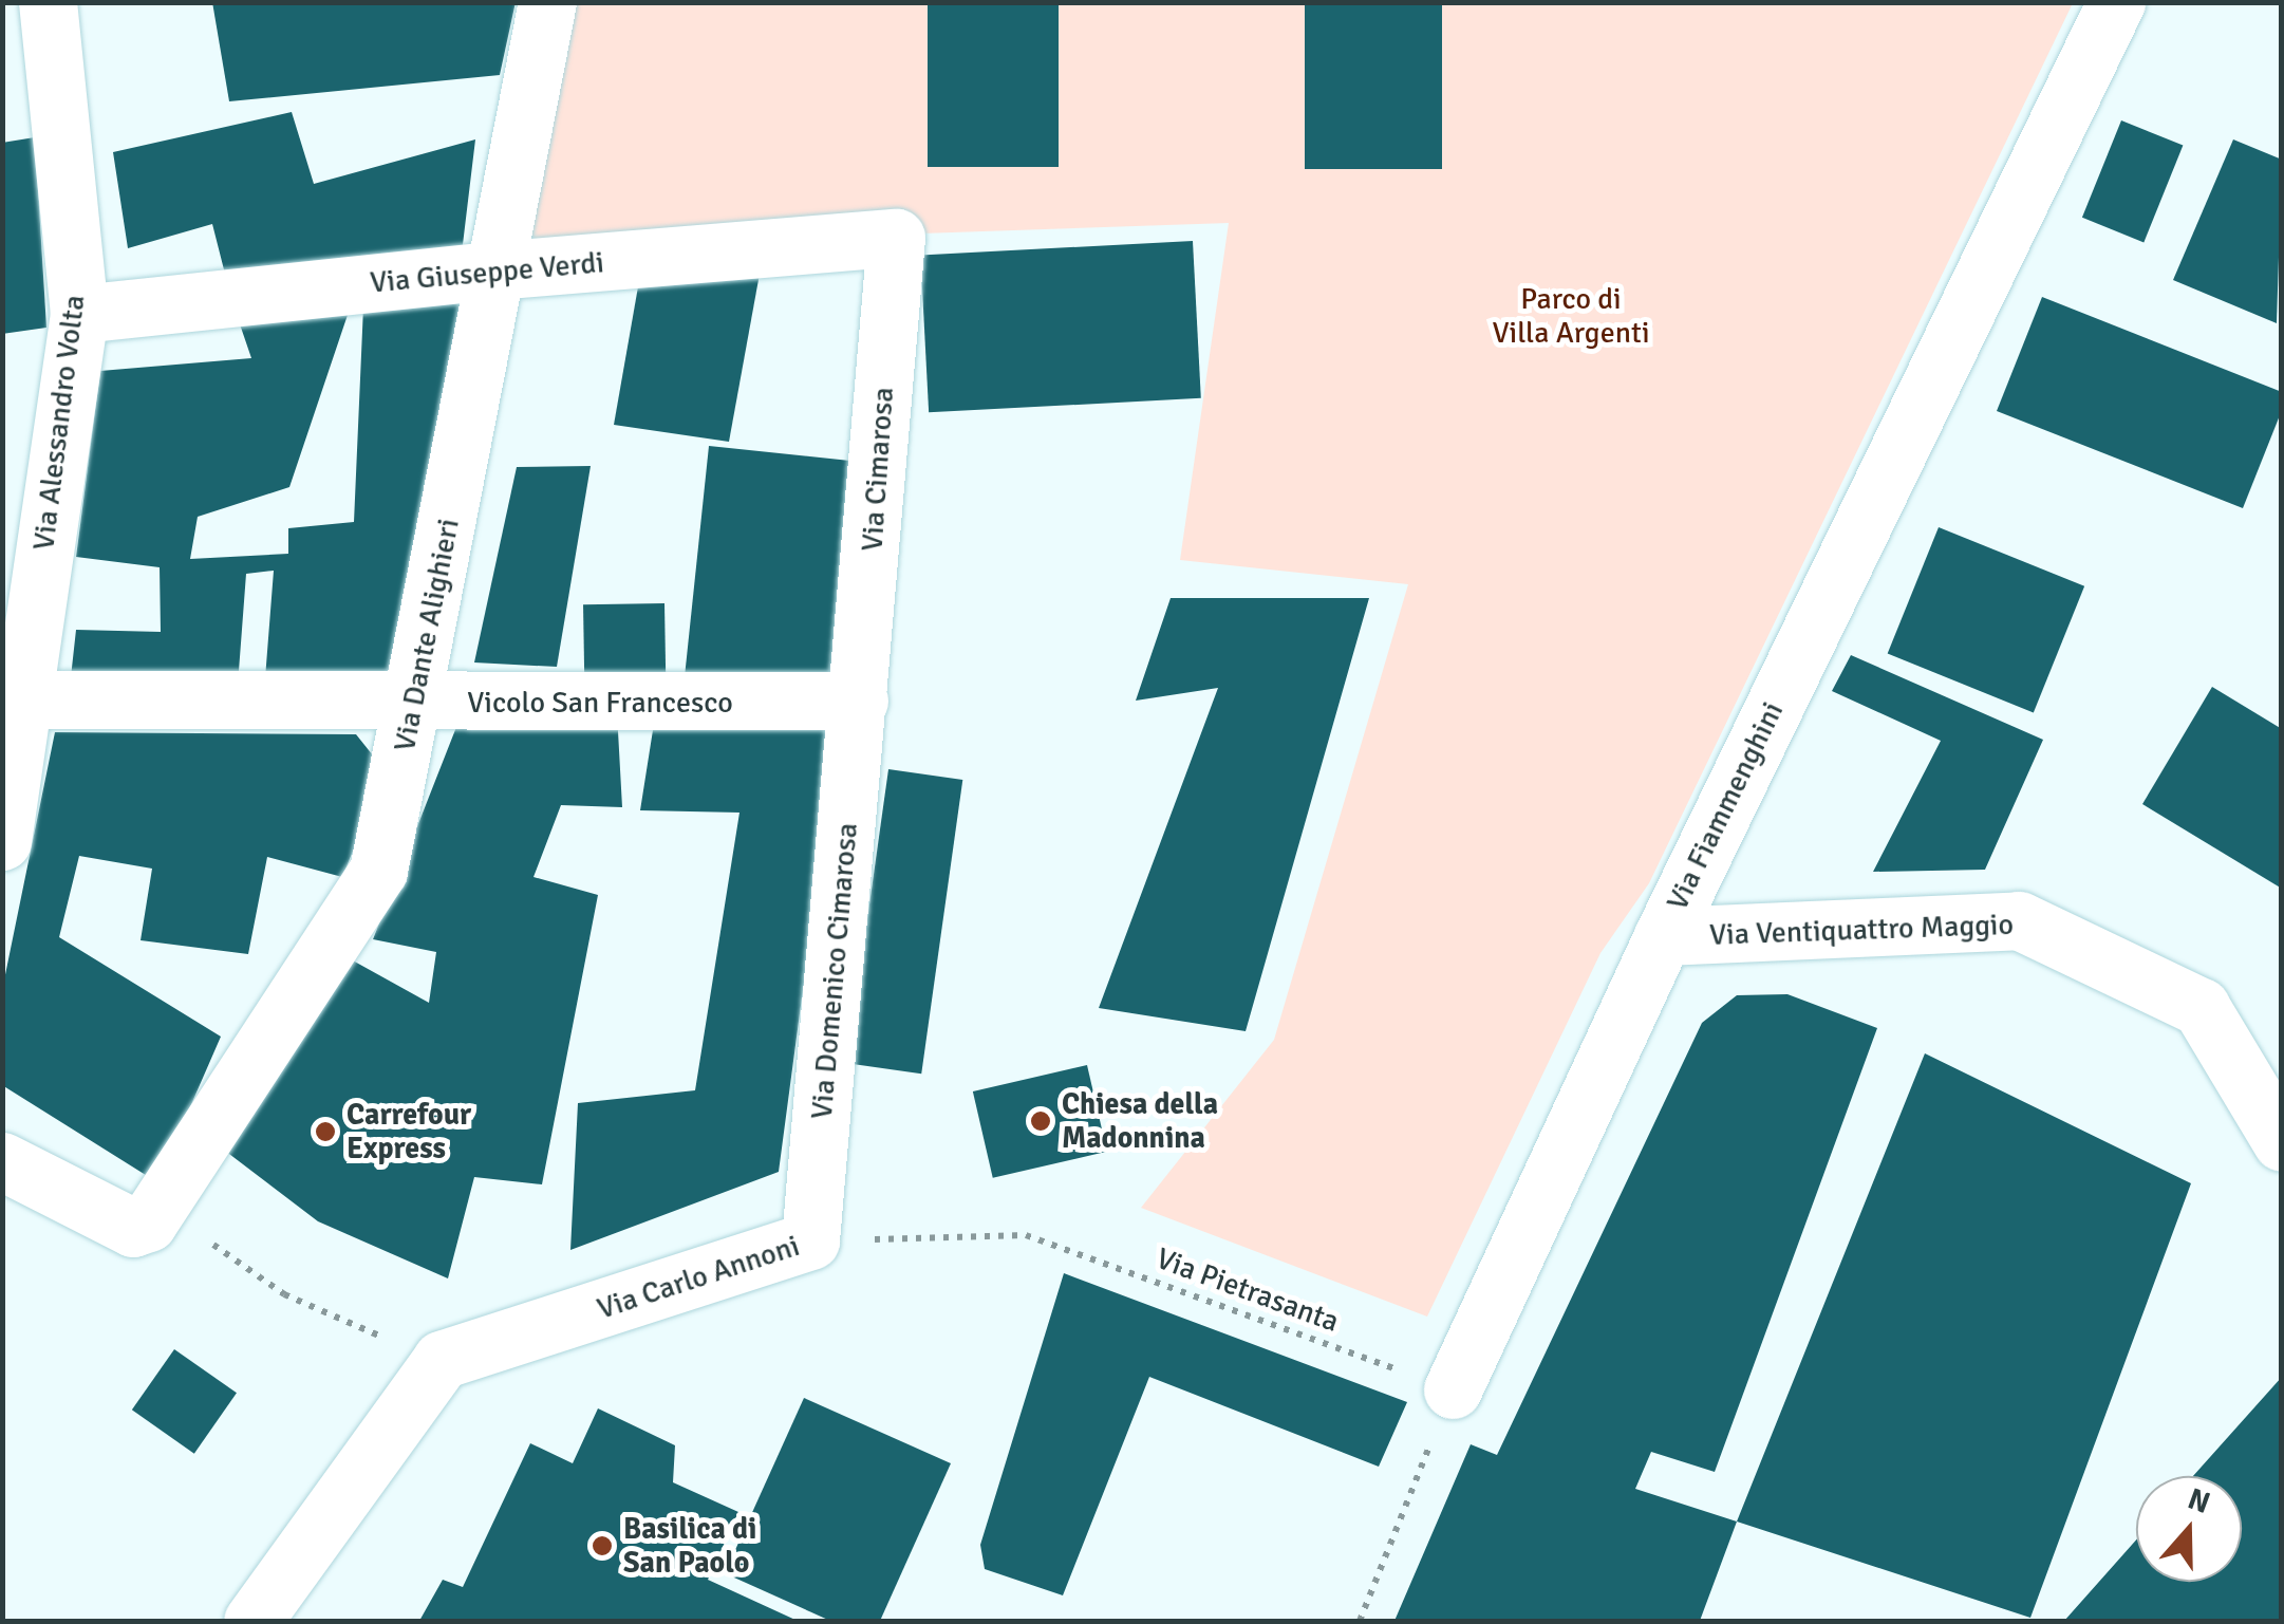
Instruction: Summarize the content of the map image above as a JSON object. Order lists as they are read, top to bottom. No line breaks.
{"streets":{"street":["Via Giuseppe Verdi","Via Alessandro Volta","Via Cimarosa","Via Dante Alighieri","Vicolo San Francesco","Via Fiammenghini","Via Ventiquattro Maggio","Via Domenico Cimarosa","Via Carlo Annoni"],"path":["Via Pietrasanta"]},"crossings":[["Via Giuseppe Verdi","Via Alessandro Volta"],["Via Giuseppe Verdi","Via Cimarosa"],["Via Giuseppe Verdi","Via Dante Alighieri"],["Via Alessandro Volta","Vicolo San Francesco"],["Via Cimarosa","Vicolo San Francesco"],["Via Cimarosa","Via Domenico Cimarosa"],["Via Dante Alighieri","Vicolo San Francesco"],["Vicolo San Francesco","Via Domenico Cimarosa"],["Via Fiammenghini","Via Ventiquattro Maggio"],["Via Fiammenghini","Via Pietrasanta"],["Via Domenico Cimarosa","Via Carlo Annoni"],["Via Carlo Annoni","Via Pietrasanta"]],"parks":["Parco di Villa Argenti"],"places":["Chiesa della Madonnina","Carrefour Express","Basilica di San Paolo"],"north":"top"}
